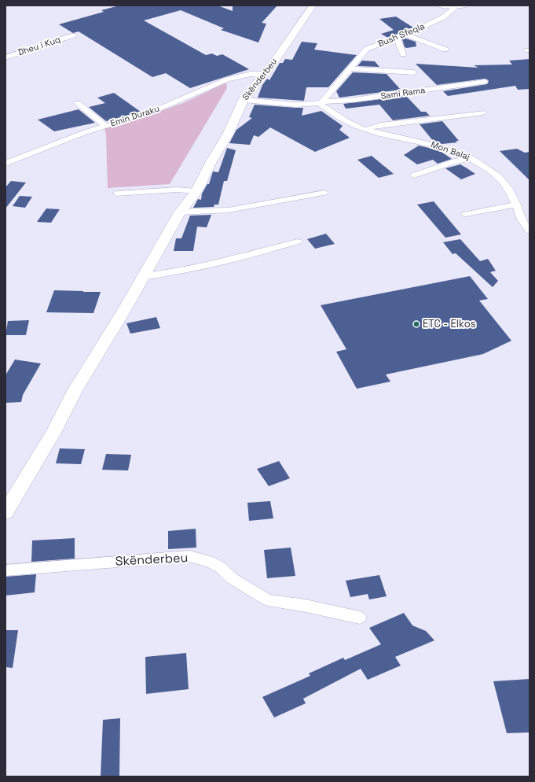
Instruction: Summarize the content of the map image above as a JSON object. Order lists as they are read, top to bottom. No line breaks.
{"streets":{"main road":["Skënderbeu"],"street":["Bush Sfeqla","Dheu i Kuq","Sami Rama","Emin Duraku","Mon Balaj"]},"crossings":[["Bush Sfeqla","Sami Rama"],["Bush Sfeqla","Mon Balaj"],["Skënderbeu","Emin Duraku"],["Sami Rama","Mon Balaj"]],"places":["ETC - Elkos"]}
